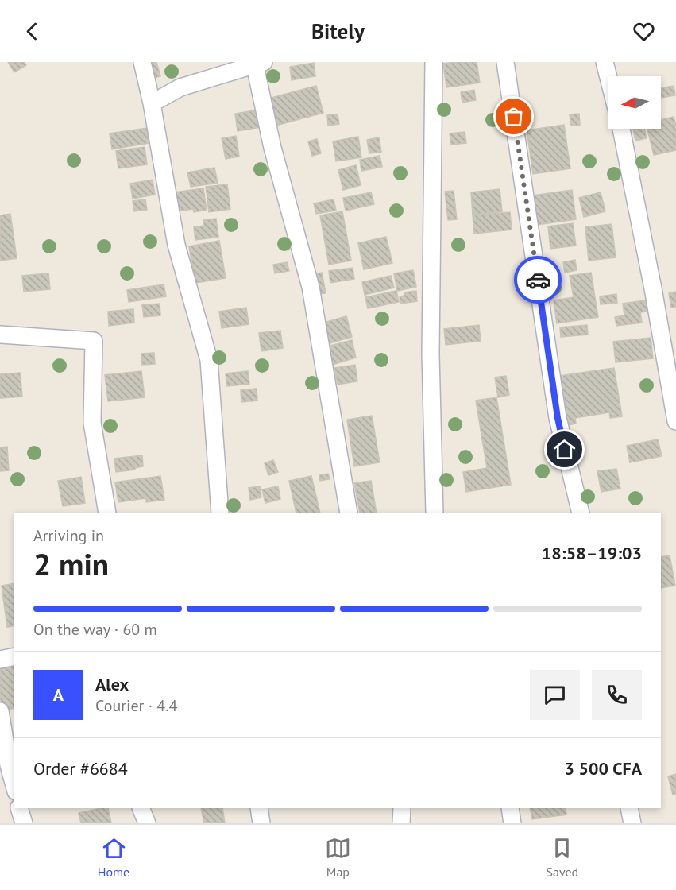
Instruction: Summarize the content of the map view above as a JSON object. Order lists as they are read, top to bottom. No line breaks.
{"north":"left","page":{"header":"Bitely","heading":["2 min","Arriving in","18:58–19:03"],"panel":["Alex","Courier · 4.4","Order #6684","3 500 CFA"],"bar":"On the way · 60 m","round":"A","tabs":["Home","Map","Saved"]}}
